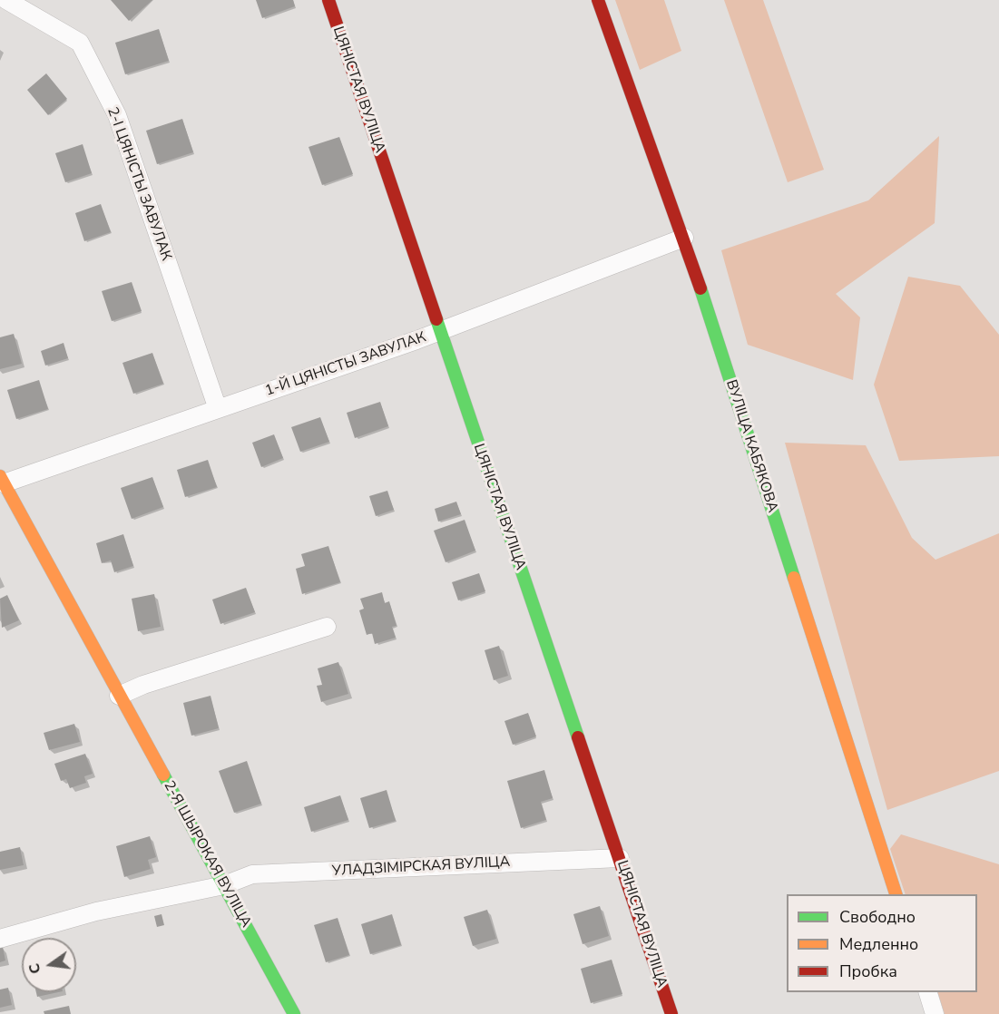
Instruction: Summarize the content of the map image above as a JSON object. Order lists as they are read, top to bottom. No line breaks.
{"streets":{"street":["ЦЯНІСТАЯ ВУЛІЦА","2-І ЦЯНІСТЫ ЗАВУЛАК","1-Й ЦЯНІСТЫ ЗАВУЛАК","ВУЛІЦА КАБЯКОВА","2-Я ШЫРОКАЯ ВУЛІЦА","УЛАДЗІМІРСКАЯ ВУЛІЦА"]},"crossings":[["ЦЯНІСТАЯ ВУЛІЦА","1-Й ЦЯНІСТЫ ЗАВУЛАК"],["ЦЯНІСТАЯ ВУЛІЦА","УЛАДЗІМІРСКАЯ ВУЛІЦА"],["2-І ЦЯНІСТЫ ЗАВУЛАК","1-Й ЦЯНІСТЫ ЗАВУЛАК"],["1-Й ЦЯНІСТЫ ЗАВУЛАК","ВУЛІЦА КАБЯКОВА"],["1-Й ЦЯНІСТЫ ЗАВУЛАК","2-Я ШЫРОКАЯ ВУЛІЦА"],["2-Я ШЫРОКАЯ ВУЛІЦА","УЛАДЗІМІРСКАЯ ВУЛІЦА"]],"legend":["Свободно","Медленно","Пробка"],"north":"left"}
